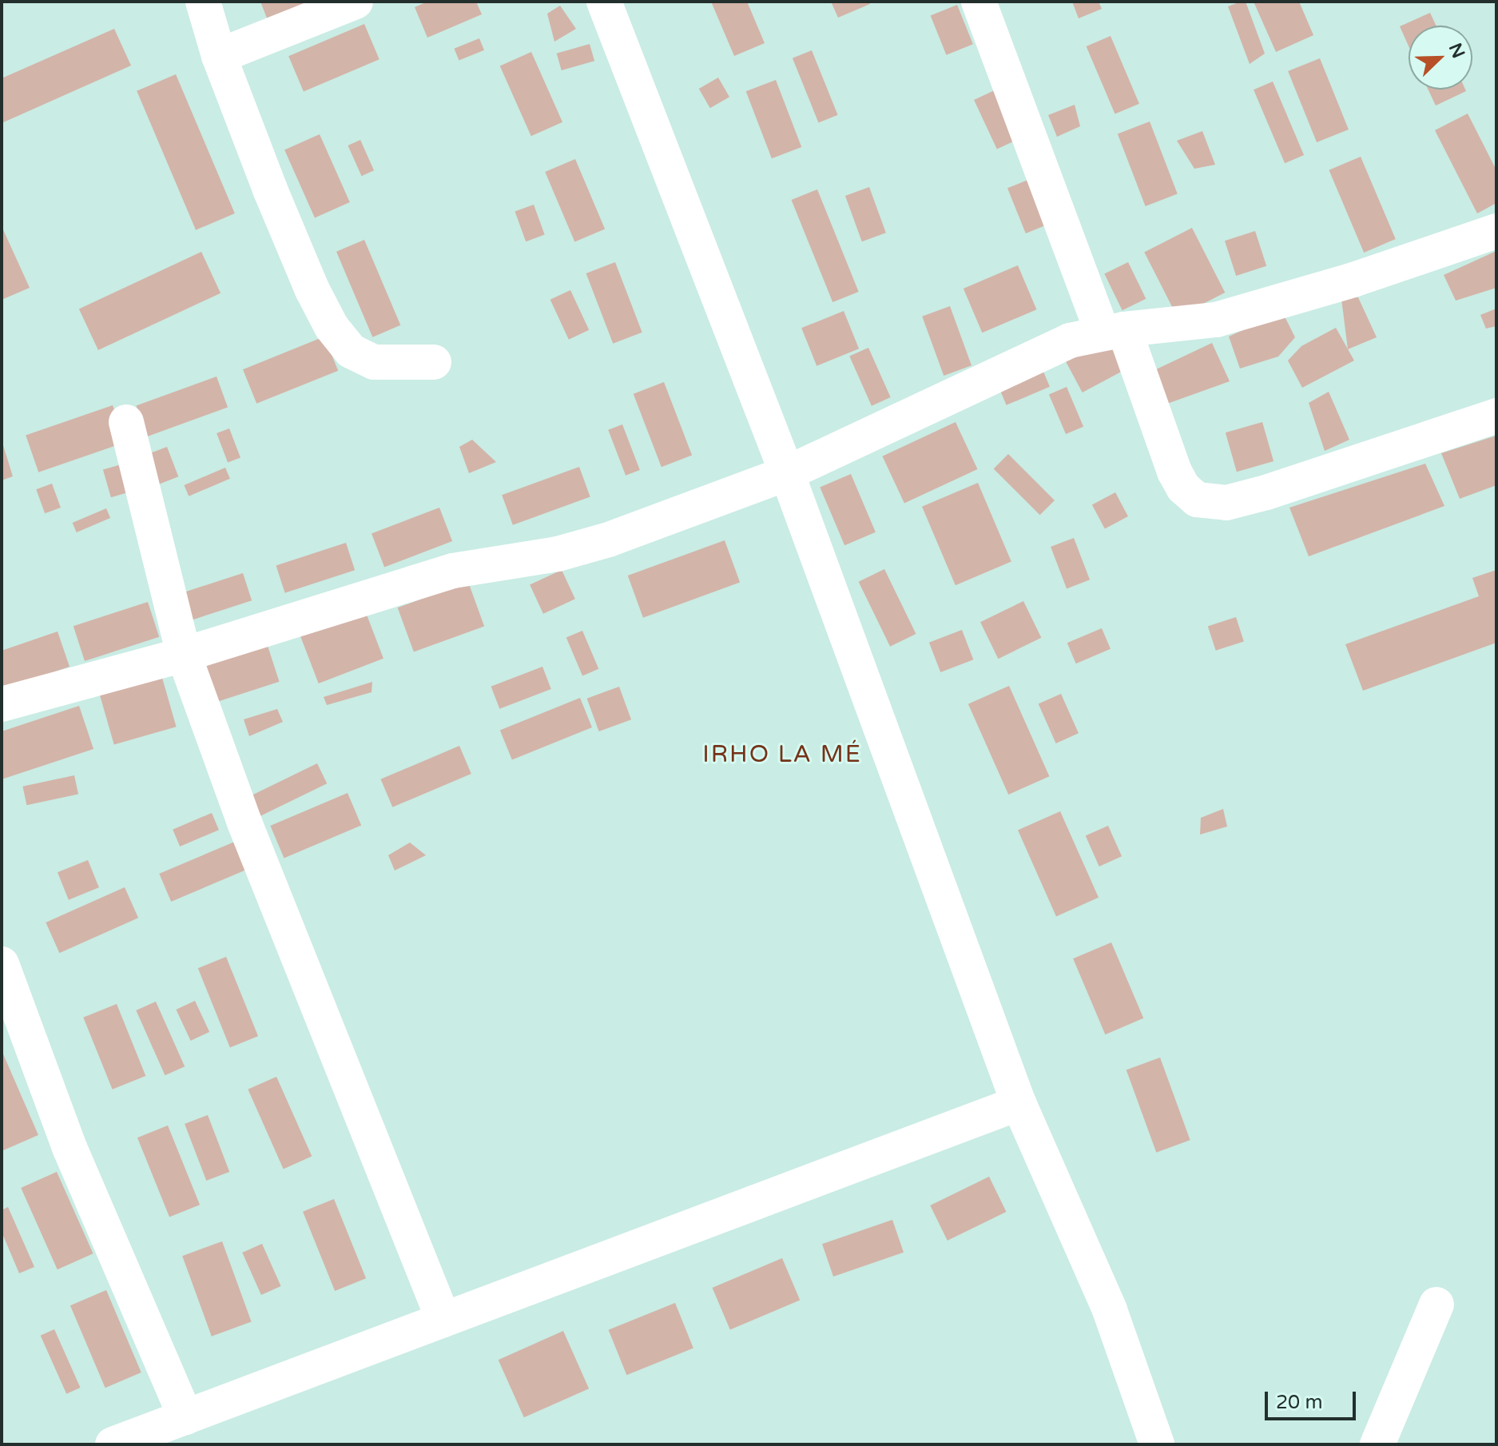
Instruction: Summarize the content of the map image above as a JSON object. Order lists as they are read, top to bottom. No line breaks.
{"districts":["IRHO LA MÉ"],"scale_bar":"20 m","north":"top right"}
